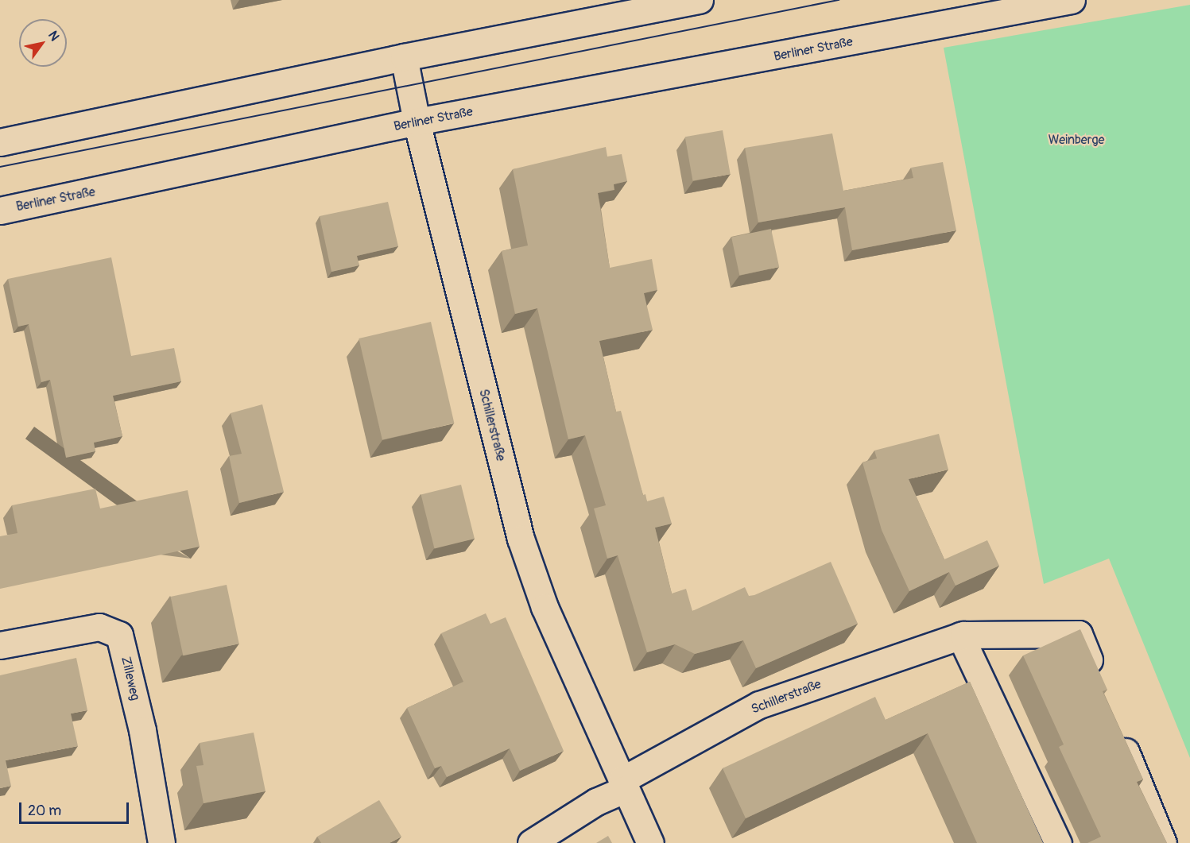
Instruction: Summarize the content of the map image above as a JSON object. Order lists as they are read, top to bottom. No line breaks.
{"streets":{"street":["Berliner Straße","Schillerstraße","Zilleweg"]},"crossings":[["Berliner Straße","Schillerstraße"]],"parks":["Weinberge"],"scale_bar":"20 m","north":"top right"}
